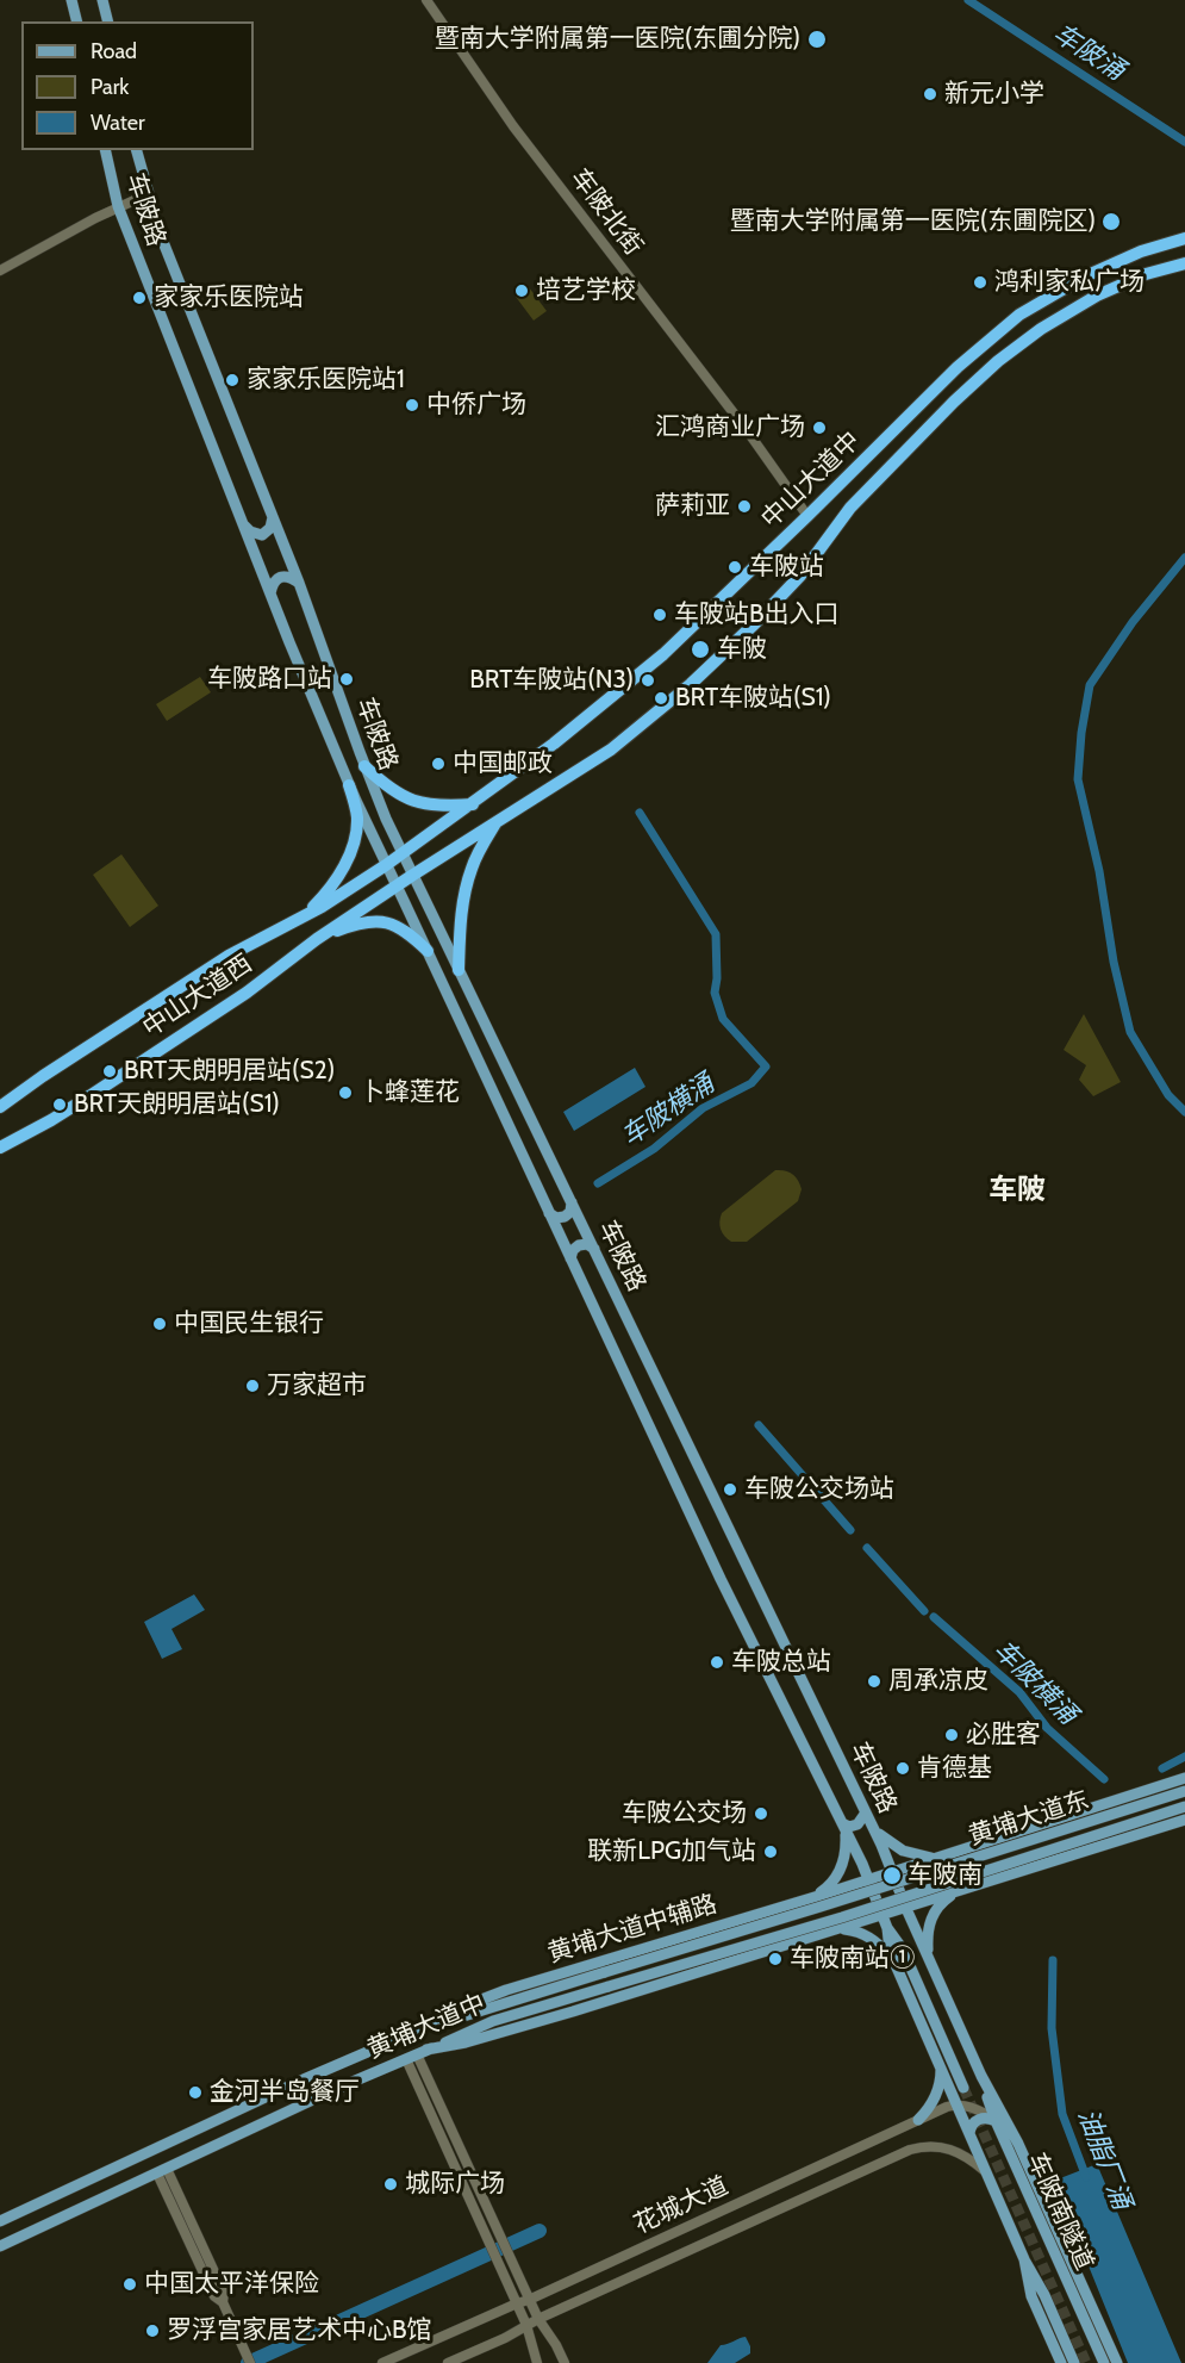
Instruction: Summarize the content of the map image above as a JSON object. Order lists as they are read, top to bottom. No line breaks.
{"streets":{"highway":["中山大道中","中山大道西"],"main road":["车陂路","黄埔大道东","黄埔大道中辅路","黄埔大道中","车陂南隧道"],"street":["车陂北街","花城大道"]},"crossings":[["车陂路","中山大道中"],["车陂路","中山大道西"],["车陂路","黄埔大道中辅路"],["车陂路","花城大道"],["车陂路","车陂南隧道"],["车陂北街","中山大道中"],["中山大道中","中山大道西"],["黄埔大道东","黄埔大道中"],["黄埔大道中辅路","黄埔大道中"]],"districts":["车陂"],"water":["车陂涌","车陂横涌","油脂厂涌"],"places":["暨南大学附属第一医院(东圃分院)","新元小学","暨南大学附属第一医院(东圃院区)","鸿利家私广场","培艺学校","家家乐医院站","家家乐医院站1","中侨广场","汇鸿商业广场","萨莉亚","车陂站","车陂站B出入口","车陂","车陂路口站","BRT车陂站(N3)","BRT车陂站(S1)","中国邮政","BRT天朗明居站(S2)","卜蜂莲花","BRT天朗明居站(S1)","中国民生银行","万家超市","车陂公交场站","车陂总站","周承凉皮","必胜客","肯德基","车陂公交场","联新LPG加气站","车陂南","车陂南站①","金河半岛餐厅","城际广场","中国太平洋保险","罗浮宫家居艺术中心B馆"],"legend":["Road","Park","Water"]}
